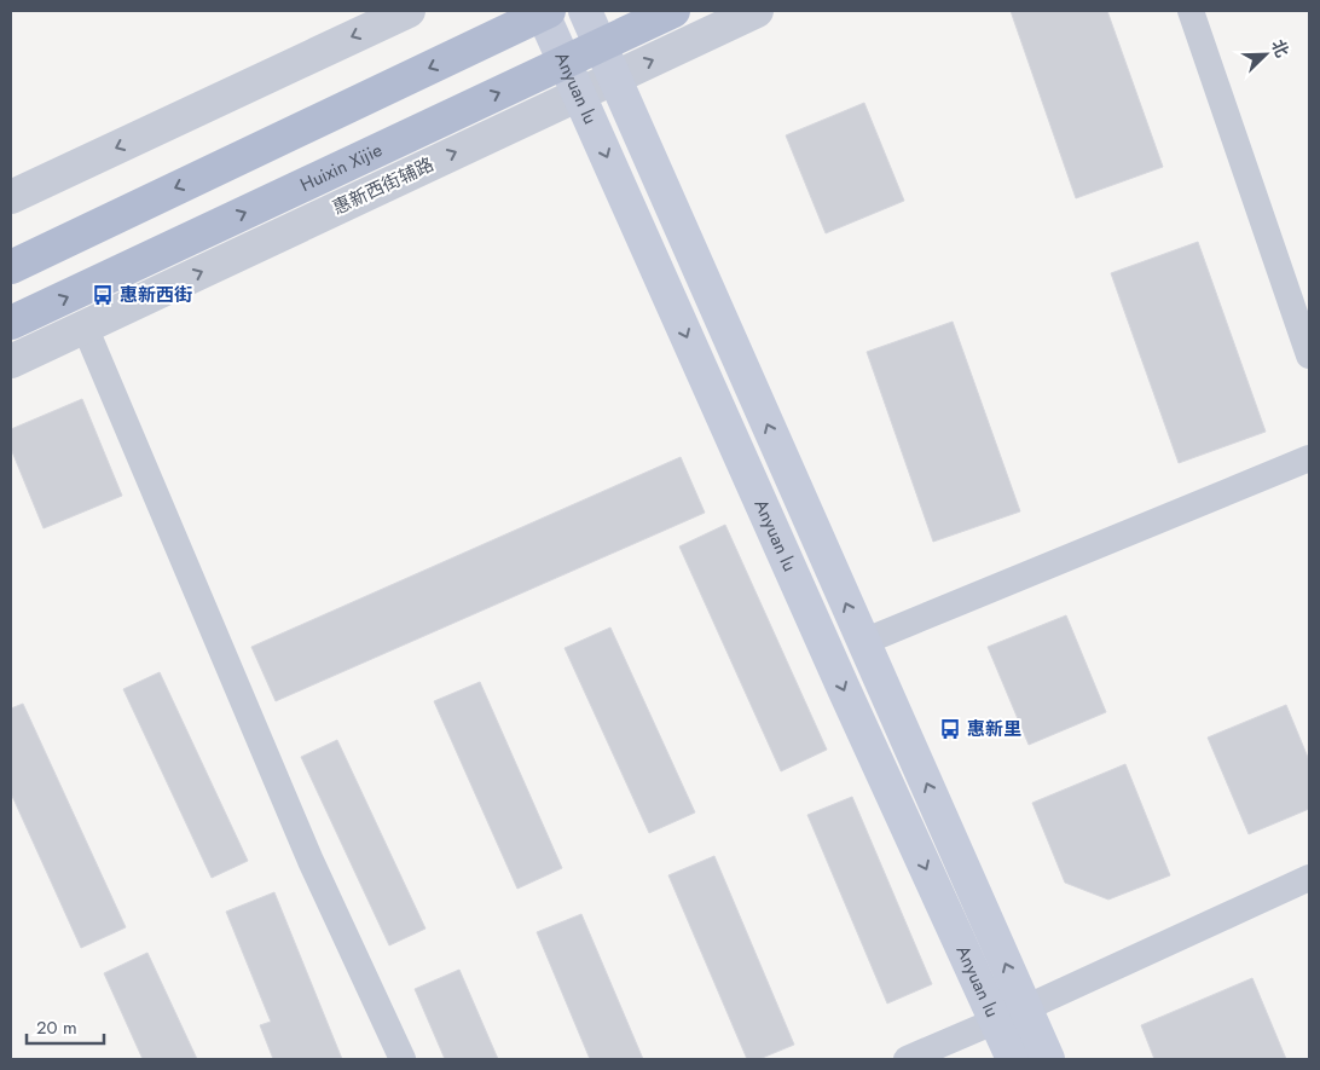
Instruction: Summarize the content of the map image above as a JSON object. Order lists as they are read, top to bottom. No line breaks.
{"streets":{"main road":["Anyuan lu","Huixin Xijie"],"street":["惠新西街辅路"]},"crossings":[["Anyuan lu","Huixin Xijie"],["Anyuan lu","惠新西街辅路"]],"places":{"bus stop":["惠新西街","惠新里"]},"scale_bar":"20 m","north":"top right"}
